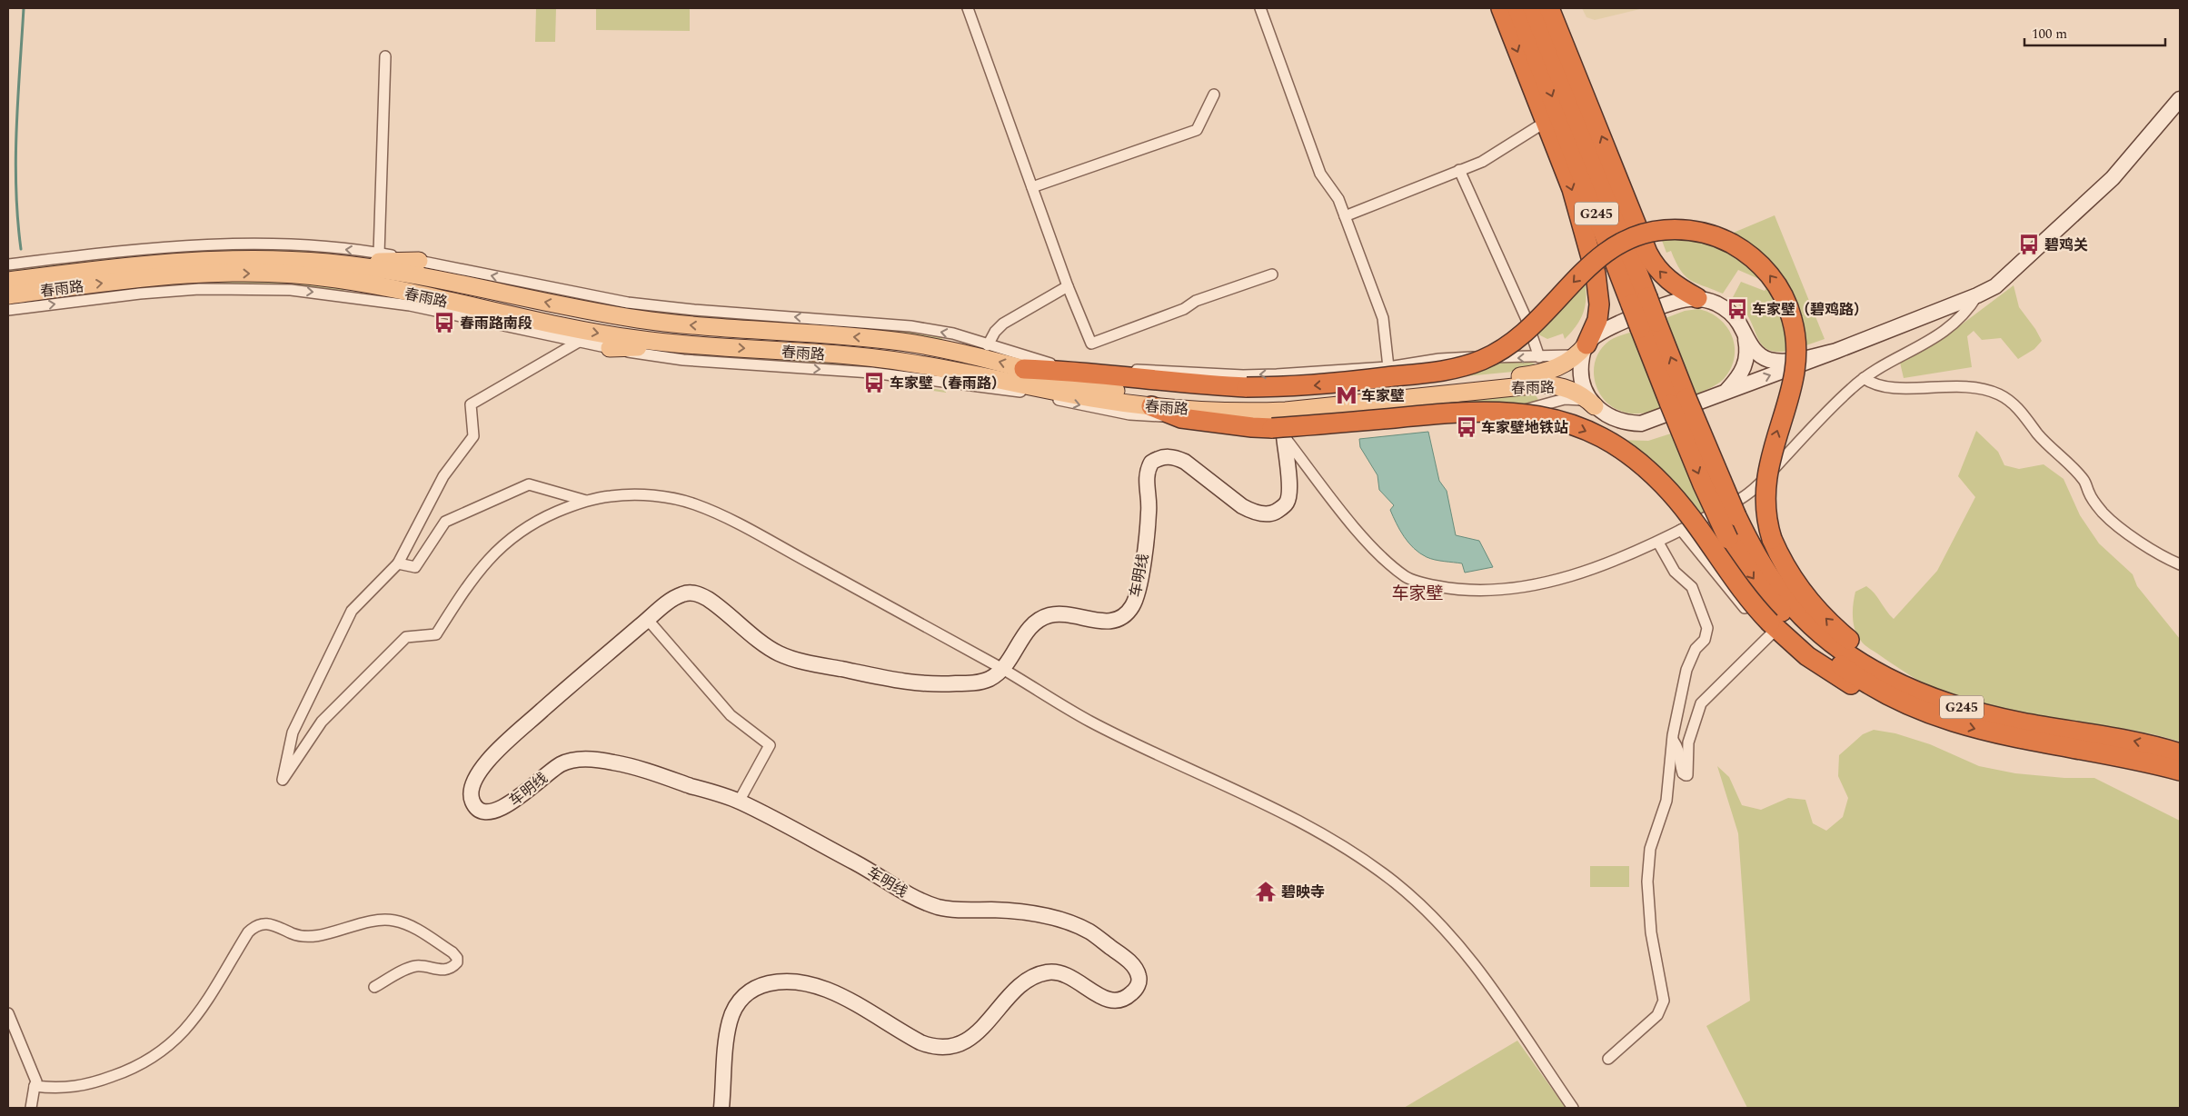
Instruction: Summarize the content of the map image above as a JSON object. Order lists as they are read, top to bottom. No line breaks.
{"streets":{"highway":["G245"],"main road":["春雨路","车明线"]},"districts":["车家壁"],"places":{"bus stop":["碧鸡关","车家壁（碧鸡路）","春雨路南段","车家壁（春雨路）","车家壁地铁站"],"metro station":["车家壁"],"temple":["碧映寺"]},"scale_bar":"100 m"}
